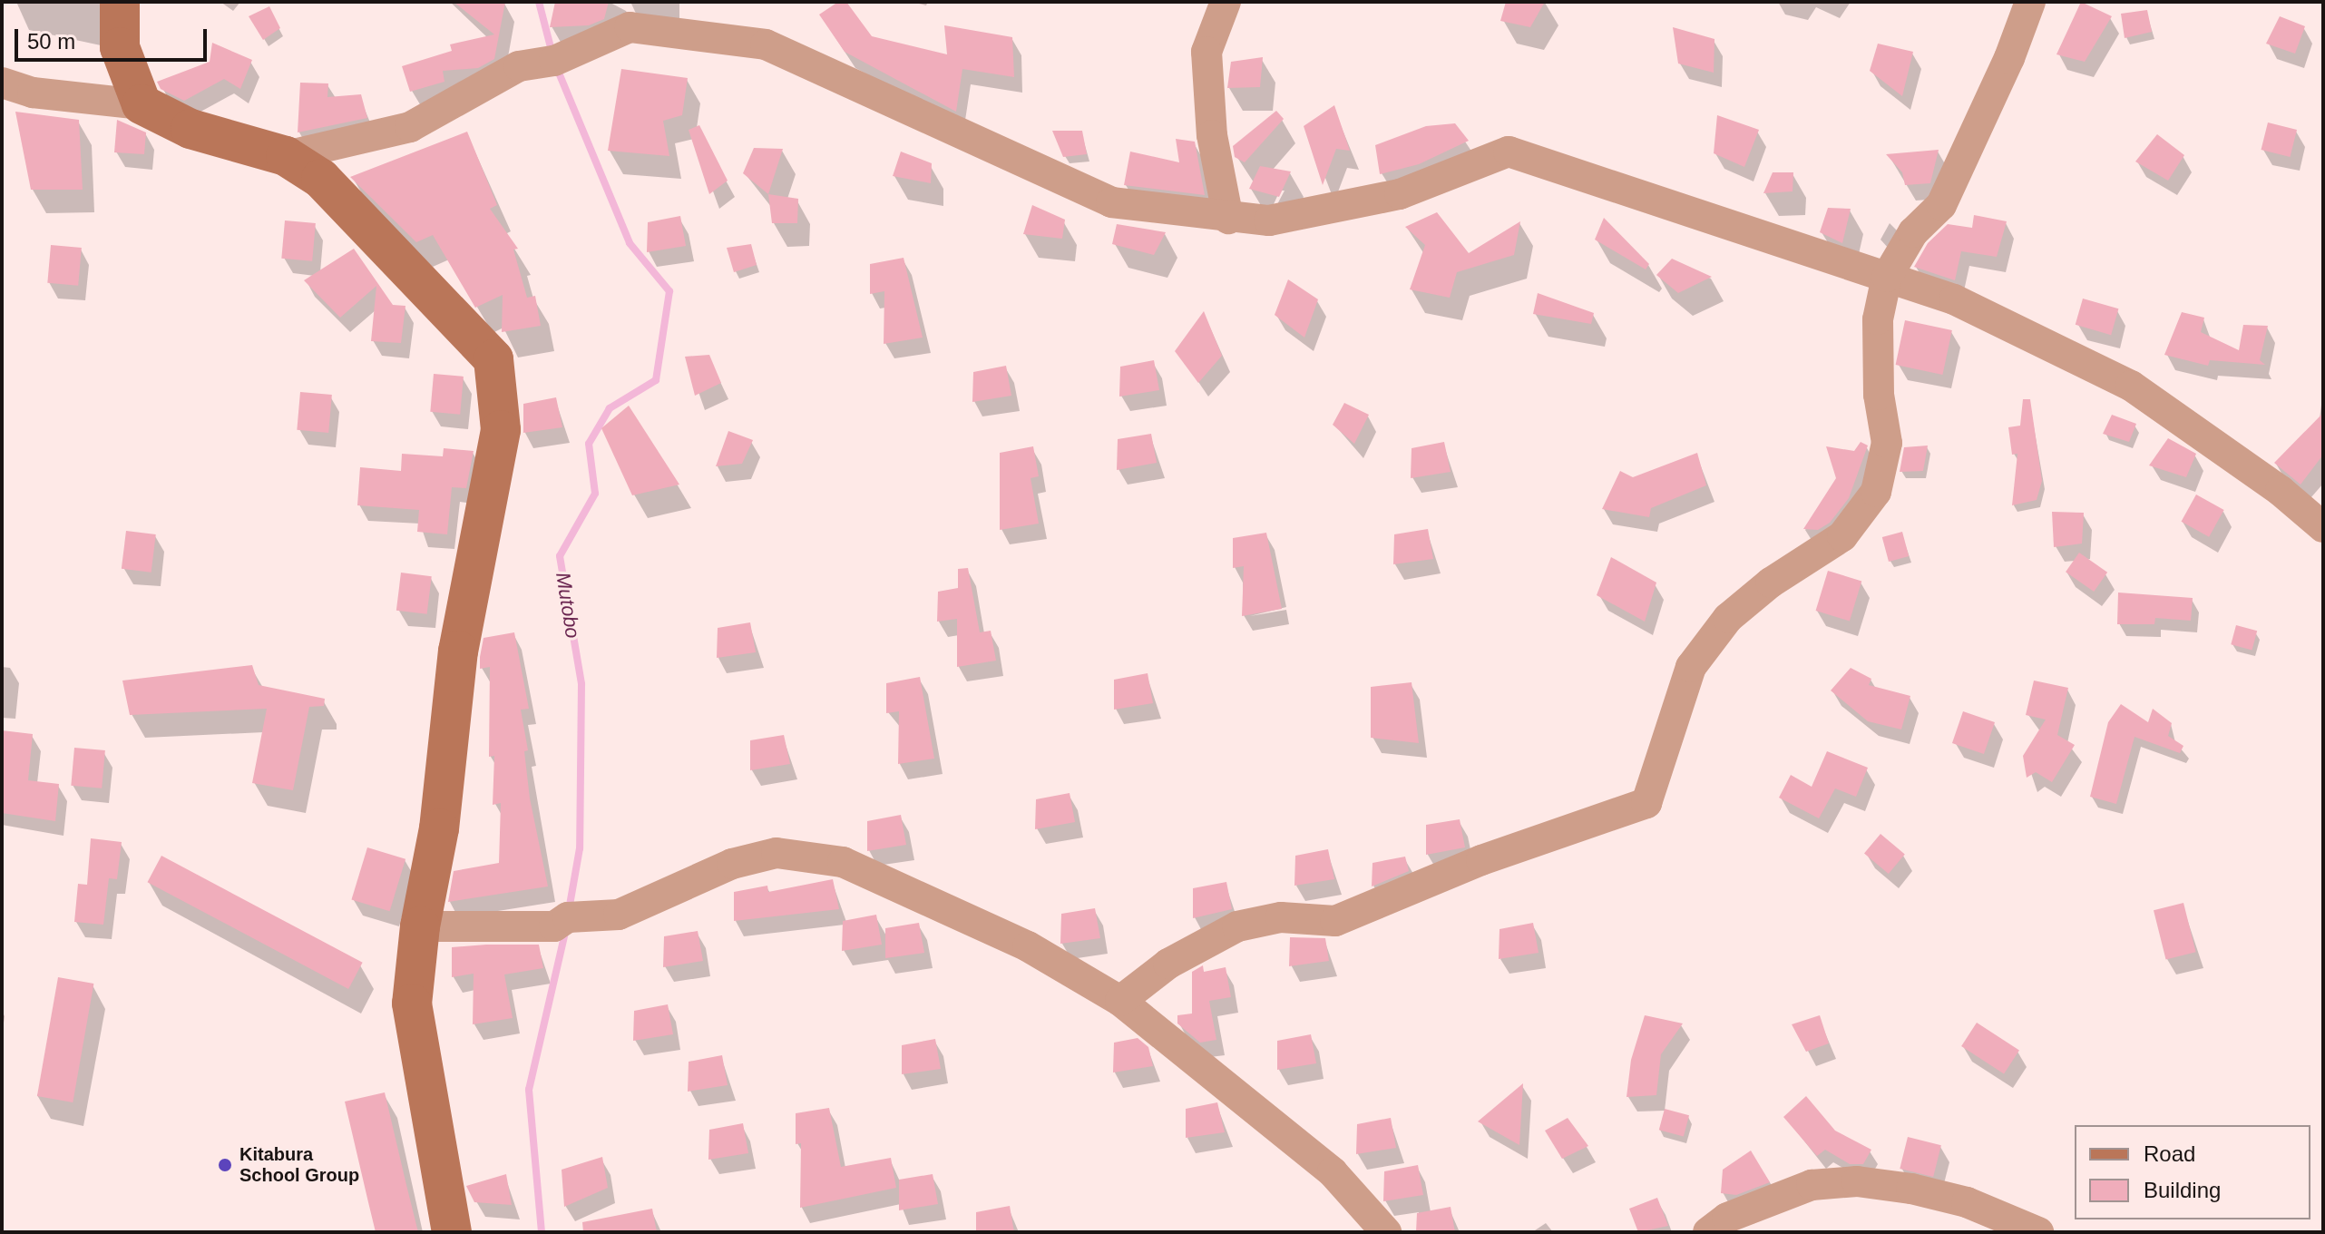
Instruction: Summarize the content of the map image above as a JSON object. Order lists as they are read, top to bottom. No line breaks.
{"water":["Mutobo"],"places":["Kitabura School Group"],"legend":["Road","Building"],"scale_bar":"50 m"}
